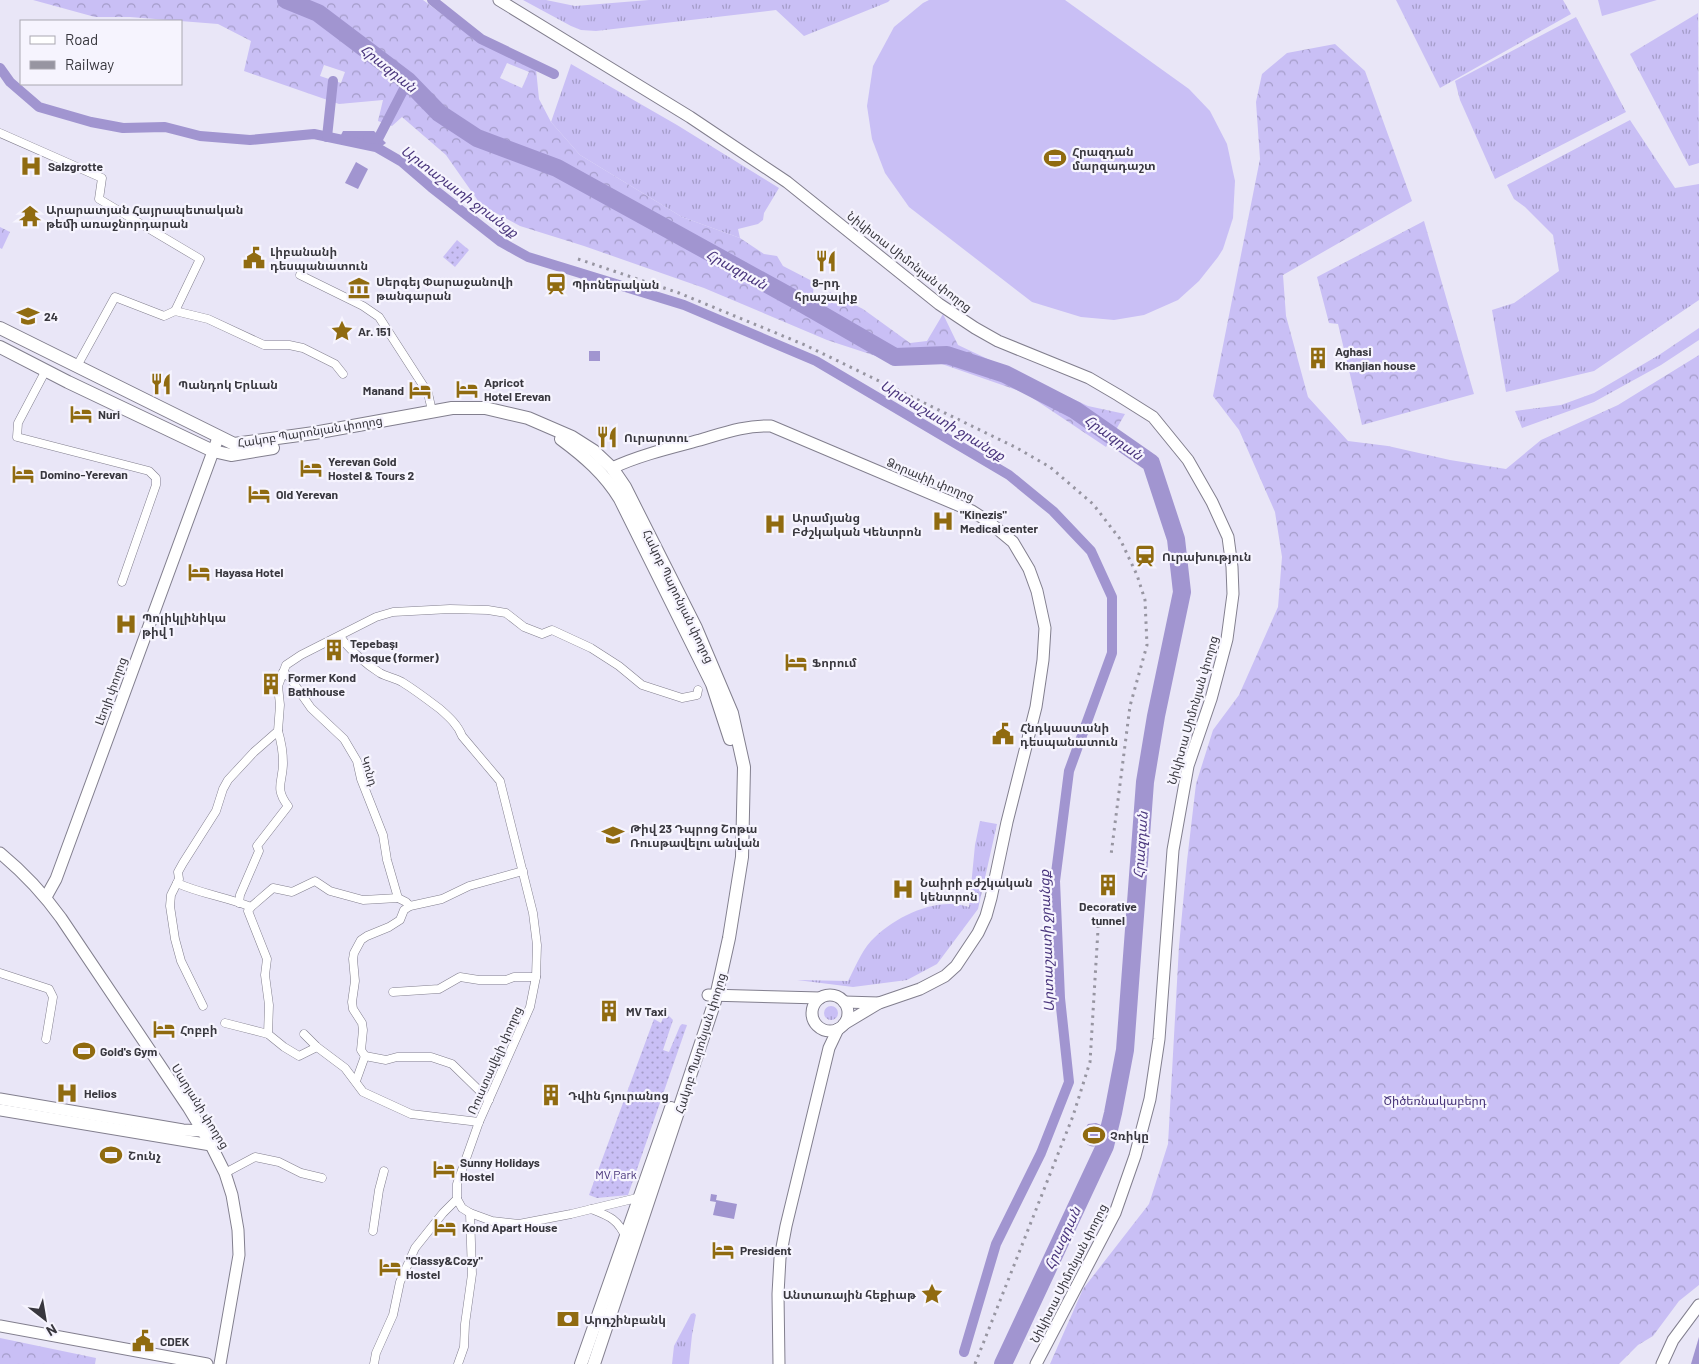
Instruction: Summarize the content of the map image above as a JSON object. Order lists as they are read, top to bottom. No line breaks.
{"streets":{"main road":["Հակոբ Պարոնյան փողոց"],"street":["Նիկիտա Սիմոնյան փողոց","Ձորափի փողոց","Լեոյի փողոց","Կոնդ","Ռուստավելի փողոց","Սարյանի փողոց"]},"crossings":[["Հակոբ Պարոնյան փողոց","Ձորափի փողոց"],["Հակոբ Պարոնյան փողոց","Լեոյի փողոց"],["Լեոյի փողոց","Սարյանի փողոց"]],"water":["Հրազդան","Արտաշատի ջրանցք"],"parks":["Ծիծեռնակաբերդ","MV Park"],"places":{"sports":["Հրազդան մարզադաշտ","Gold's Gym","Չռիկը","Շունչ"],"hospital":["Salzgrotte","\"Kinezis\" Medical center","Արամյանց Բժշկական Կենտրոն","Պոլիկլինիկա թիվ 1","Նաիրի բժշկական կենտրոն","Helios"],"temple":["Արարատյան Հայրապետական թեմի առաջնորդարան"],"public building":["Լիբանանի դեսպանատուն","Հնդկաստանի դեսպանատուն","CDEK"],"restaurant":["8-րդ հրաշալիք","Պանդոկ Երևան","Ուրարտու"],"station":["Պիոներական","Ուրախություն"],"museum":["Սերգեյ Փարաջանովի թանգարան"],"school or university":["24","Թիվ 23 Դպրոց Շոթա Ռուսթավելու անվան"],"place":["Ar. 151","Անտառային հեքիաթ"],"building":["Aghasi Khanjian house","Tepebaşı Mosque (former)","Former Kond Bathhouse","Decorative tunnel","MV Taxi","Դվին հյուրանոց"],"hotel":["Apricot Hotel Erevan","Manand","Nuri","Yerevan Gold Hostel & Tours 2","Domino-Yerevan","Old Yerevan","Hayasa Hotel","Ֆորում","Հոբբի","Sunny Holidays Hostel","Kond Apart House","President","\"Classy&Cozy\" Hostel"],"bank":["Արդշինբանկ"]},"legend":["Road","Railway"],"north":"bottom right"}
